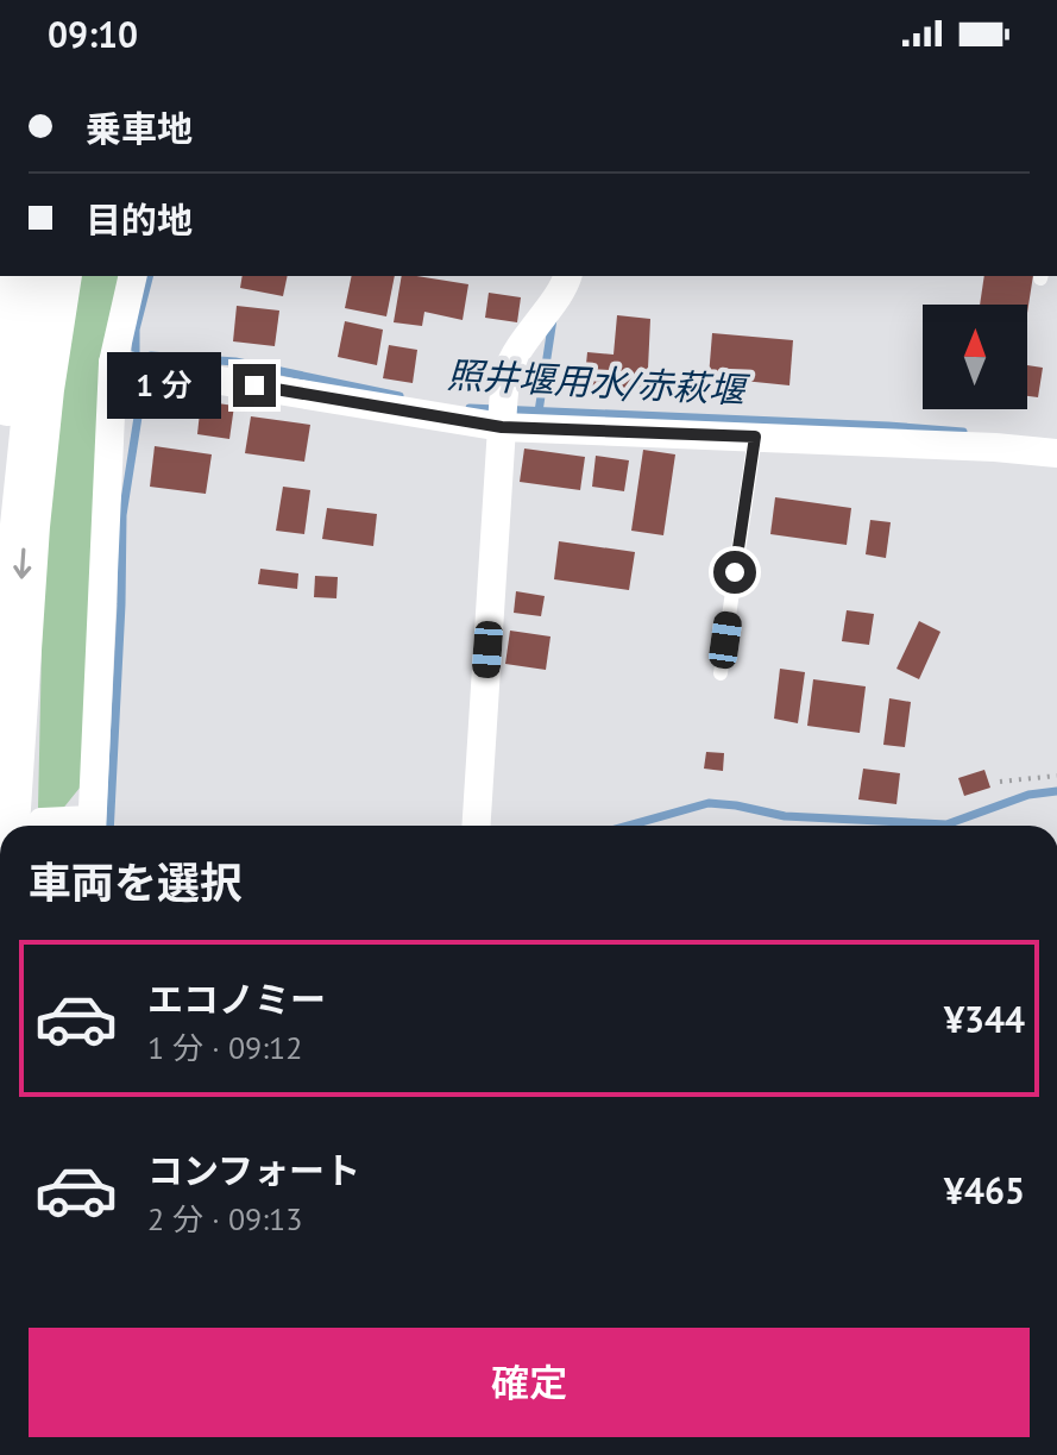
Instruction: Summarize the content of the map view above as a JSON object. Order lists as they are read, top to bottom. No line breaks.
{"water":["照井堰用水/赤萩堰"],"north":"top","page":{"status":"09:10","banner":["乗車地","目的地"],"bubble":"1 分","heading":"車両を選択","list":[{"name":"エコノミー","note":"1 分 · 09:12","value":"¥344"},{"name":"コンフォート","note":"2 分 · 09:13","value":"¥465"}],"buttons":"確定"}}
